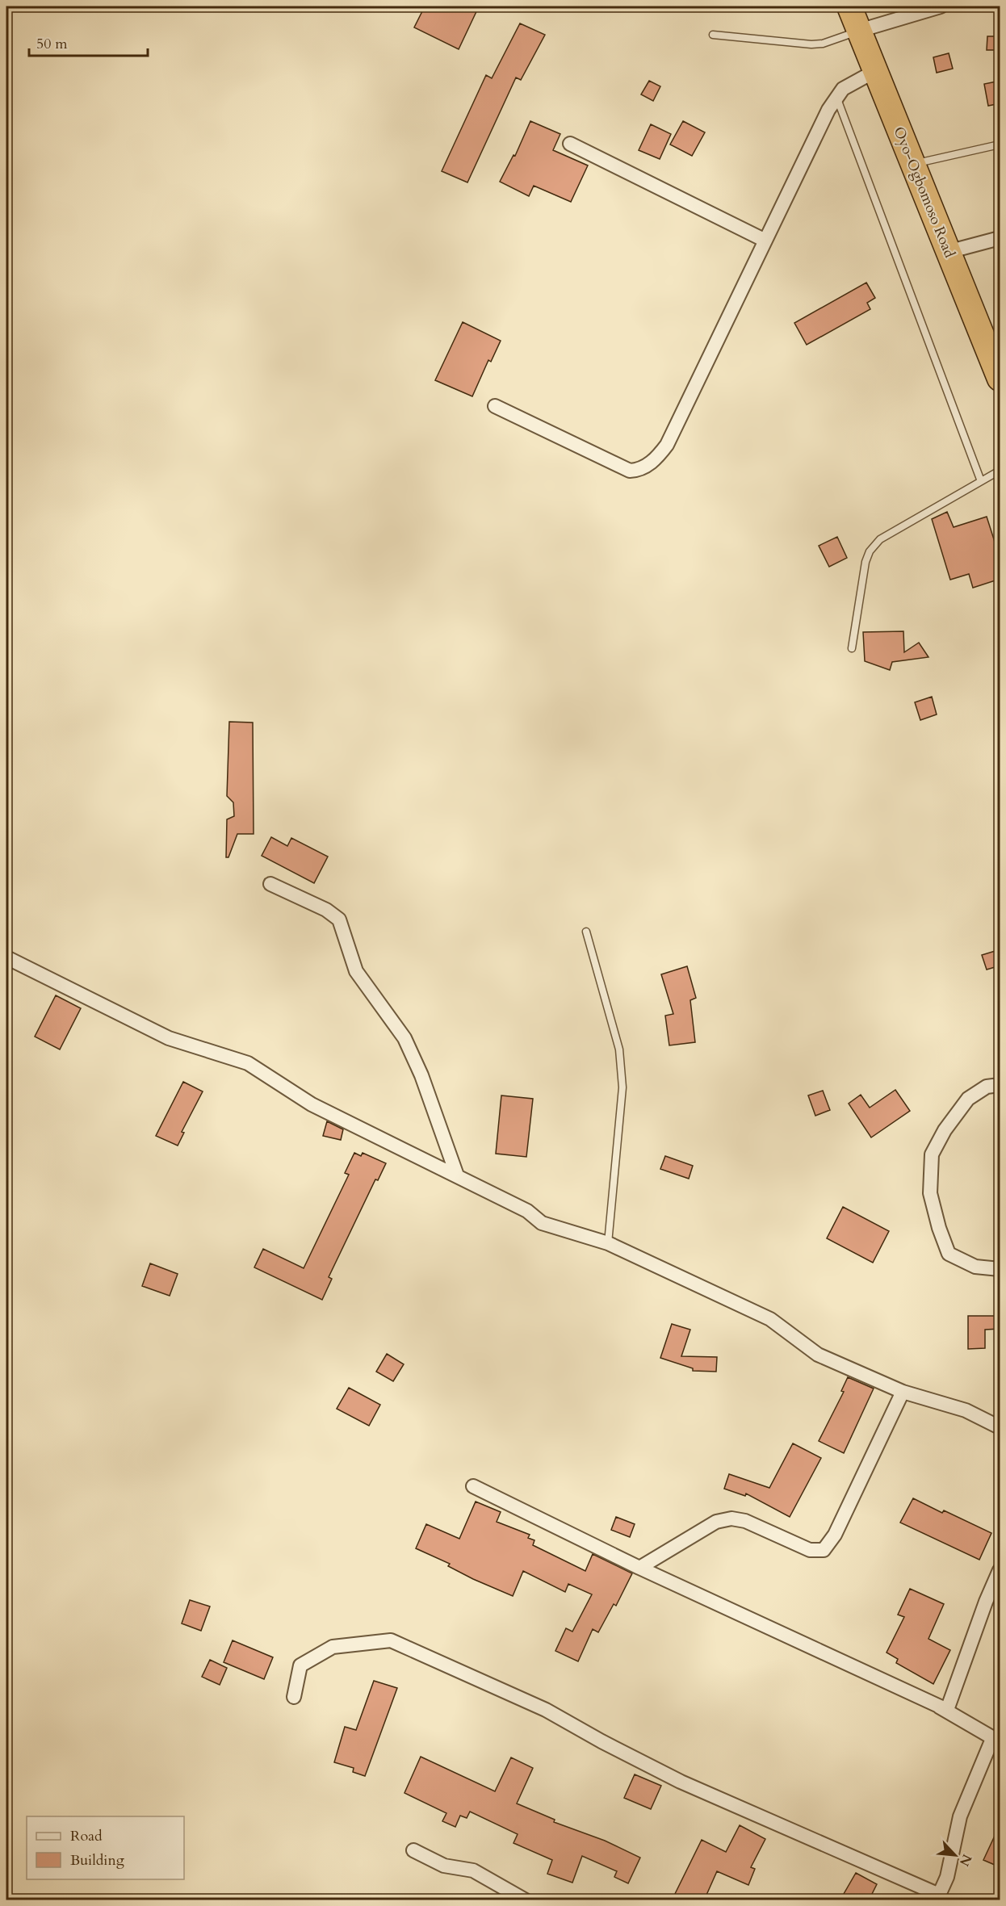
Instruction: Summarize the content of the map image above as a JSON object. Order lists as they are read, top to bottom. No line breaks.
{"streets":{"highway":["Oyo-Ogbomoso Road"]},"legend":["Road","Building"],"scale_bar":"50 m","north":"bottom right"}
